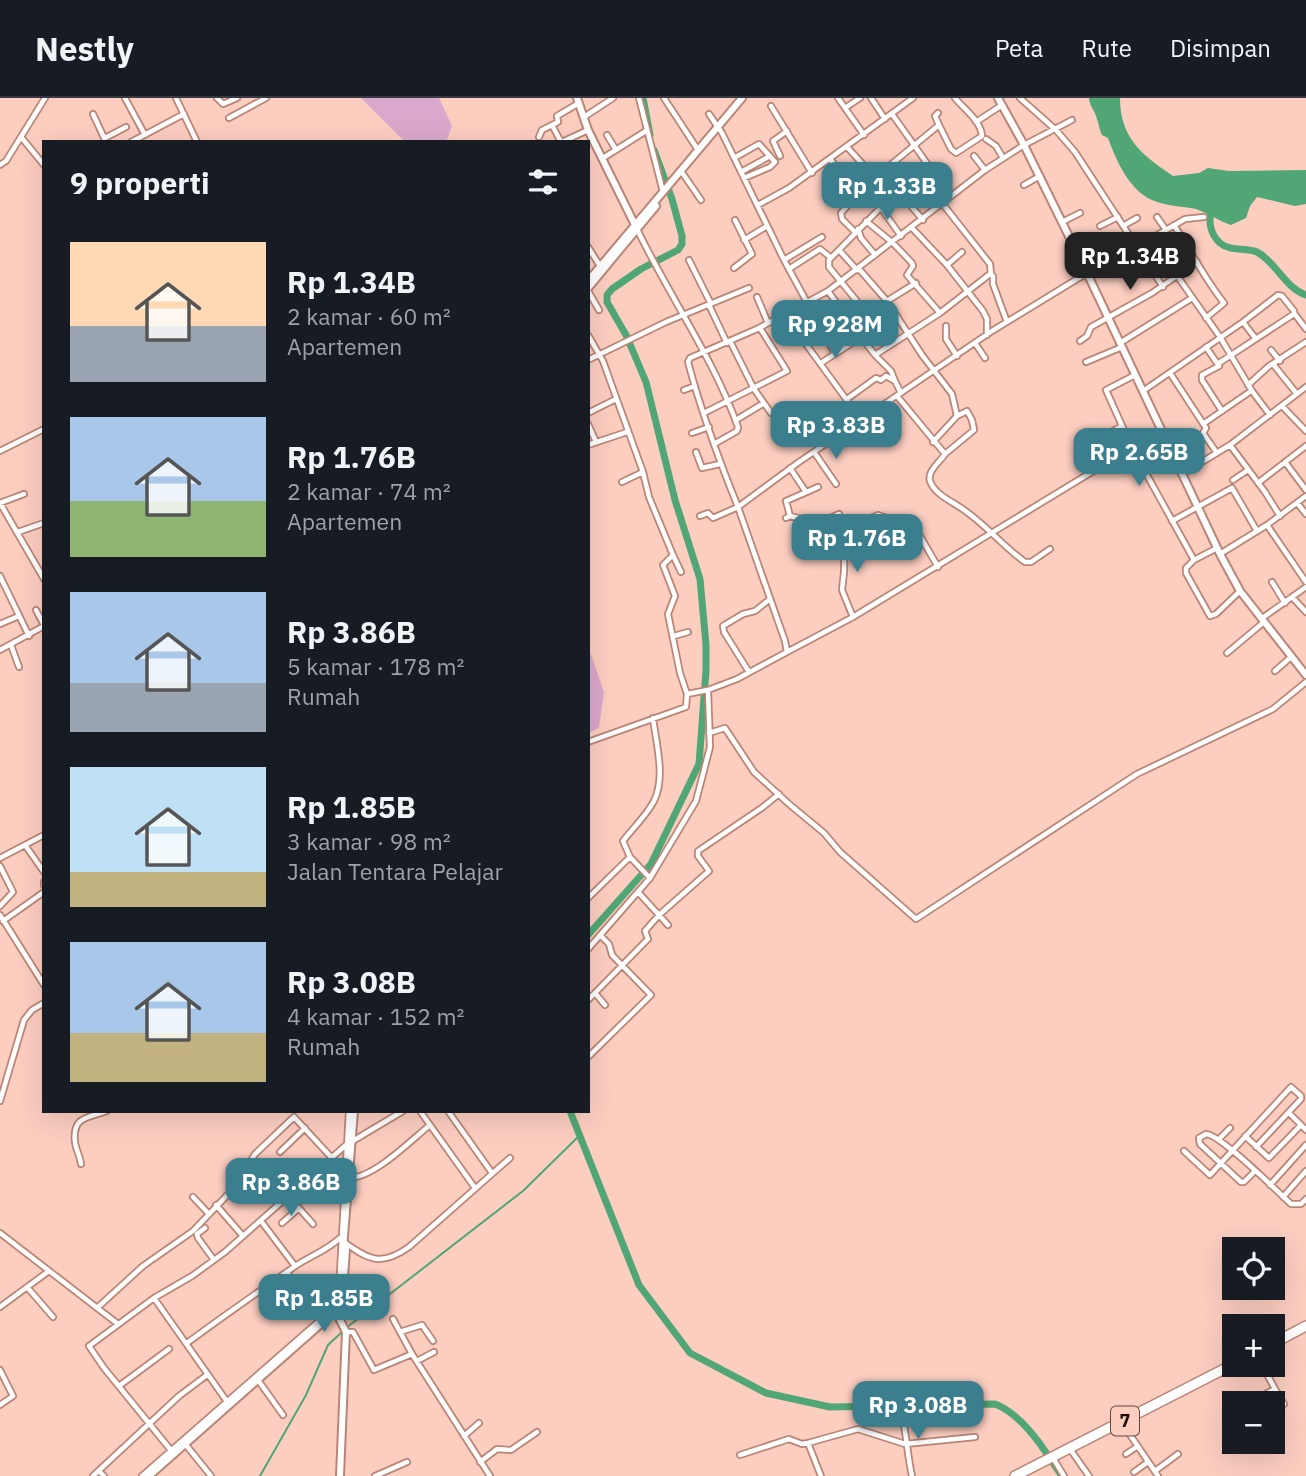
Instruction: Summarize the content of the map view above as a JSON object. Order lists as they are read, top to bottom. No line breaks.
{"streets":{"highway":["7"]},"page":{"header":"Nestly","nav":["Peta","Rute","Disimpan"],"heading":"9 properti","price":["Rp 1.33B","Rp 1.34B","Rp 928M","Rp 3.83B","Rp 2.65B","Rp 1.76B","Rp 3.86B","Rp 1.85B","Rp 3.08B"],"list":[{"name":"Rp 1.34B","note":"2 kamar · 60 m² · Apartemen"},{"name":"Rp 1.76B","note":"2 kamar · 74 m² · Apartemen"},{"name":"Rp 3.86B","note":"5 kamar · 178 m² · Rumah"},{"name":"Rp 1.85B","note":"3 kamar · 98 m² · Jalan Tentara Pelajar"},{"name":"Rp 3.08B","note":"4 kamar · 152 m² · Rumah"}],"map_buttons":["+","−"]}}
